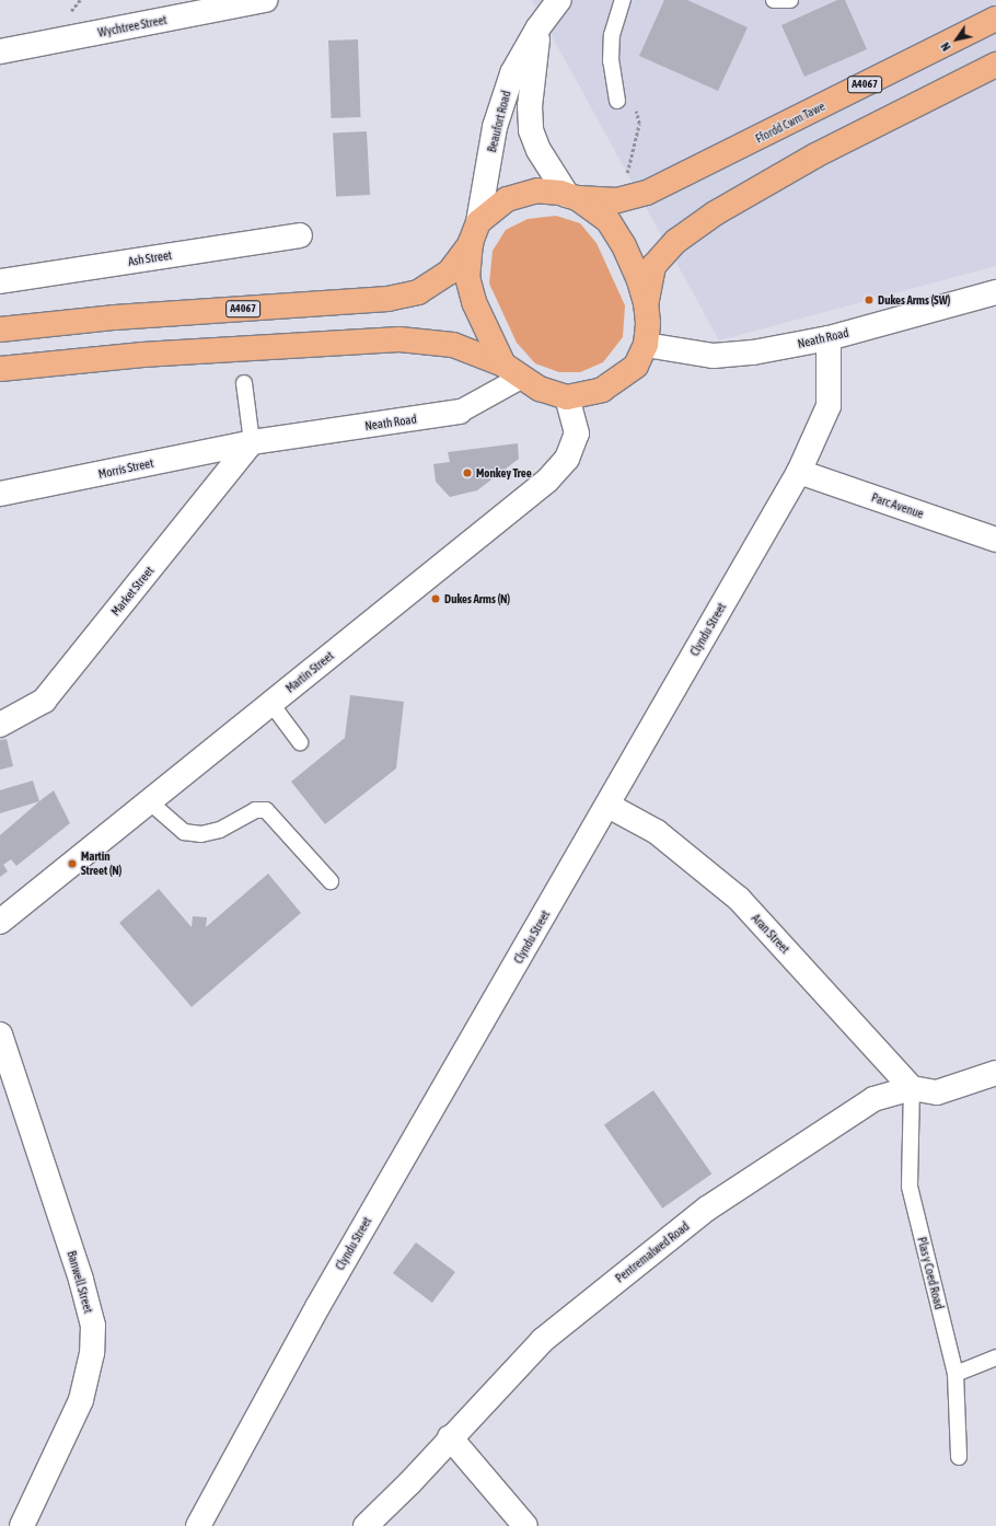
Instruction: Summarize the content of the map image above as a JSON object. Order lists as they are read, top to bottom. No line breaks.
{"streets":{"main road":["A4067","Ffordd Cwm Tawe"],"street":["Wychtree Street","Beaufort Road","Ash Street","Neath Road","Morris Street","Parc Avenue","Market Street","Clyndu Street","Martin Street","Aran Street","Pentremalwed Road","Banwell Street"],"lane":["Plas y Coed Road"]},"crossings":[["A4067","Beaufort Road"],["A4067","Ffordd Cwm Tawe"],["Beaufort Road","Ffordd Cwm Tawe"],["Neath Road","Morris Street"],["Neath Road","Market Street"],["Neath Road","Clyndu Street"],["Morris Street","Market Street"],["Parc Avenue","Clyndu Street"],["Clyndu Street","Aran Street"],["Aran Street","Pentremalwed Road"],["Aran Street","Plas y Coed Road"],["Pentremalwed Road","Plas y Coed Road"]],"places":["Dukes Arms (SW)","Monkey Tree","Dukes Arms (N)","Martin Street (N)"],"north":"bottom left"}
